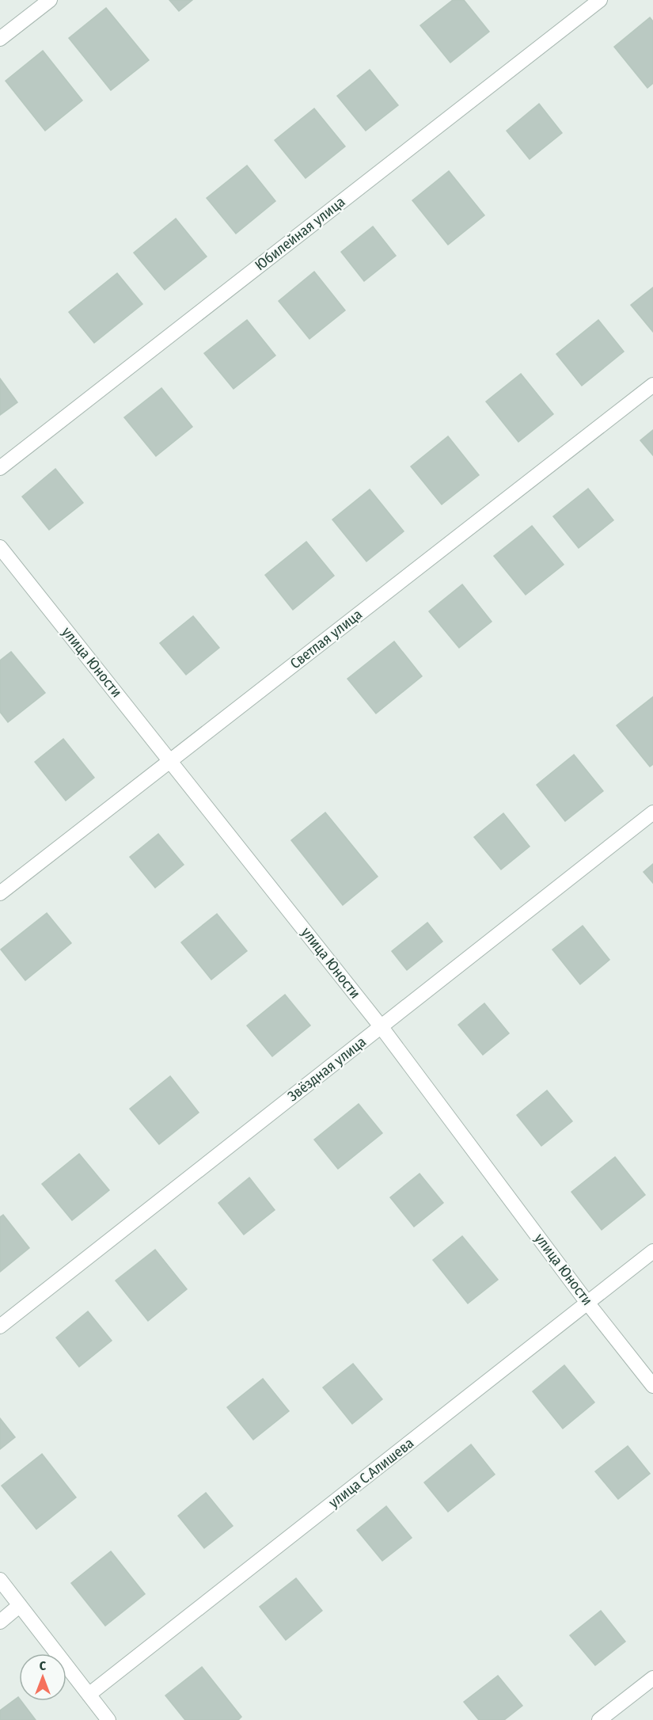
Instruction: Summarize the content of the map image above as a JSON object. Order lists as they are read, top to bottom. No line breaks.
{"streets":{"street":["Юбилейная улица","Светлая улица","улица Юности","Звёздная улица","улица С.Алишева"]},"crossings":[["Светлая улица","улица Юности"],["улица Юности","Звёздная улица"],["улица Юности","улица С.Алишева"]],"north":"top"}
